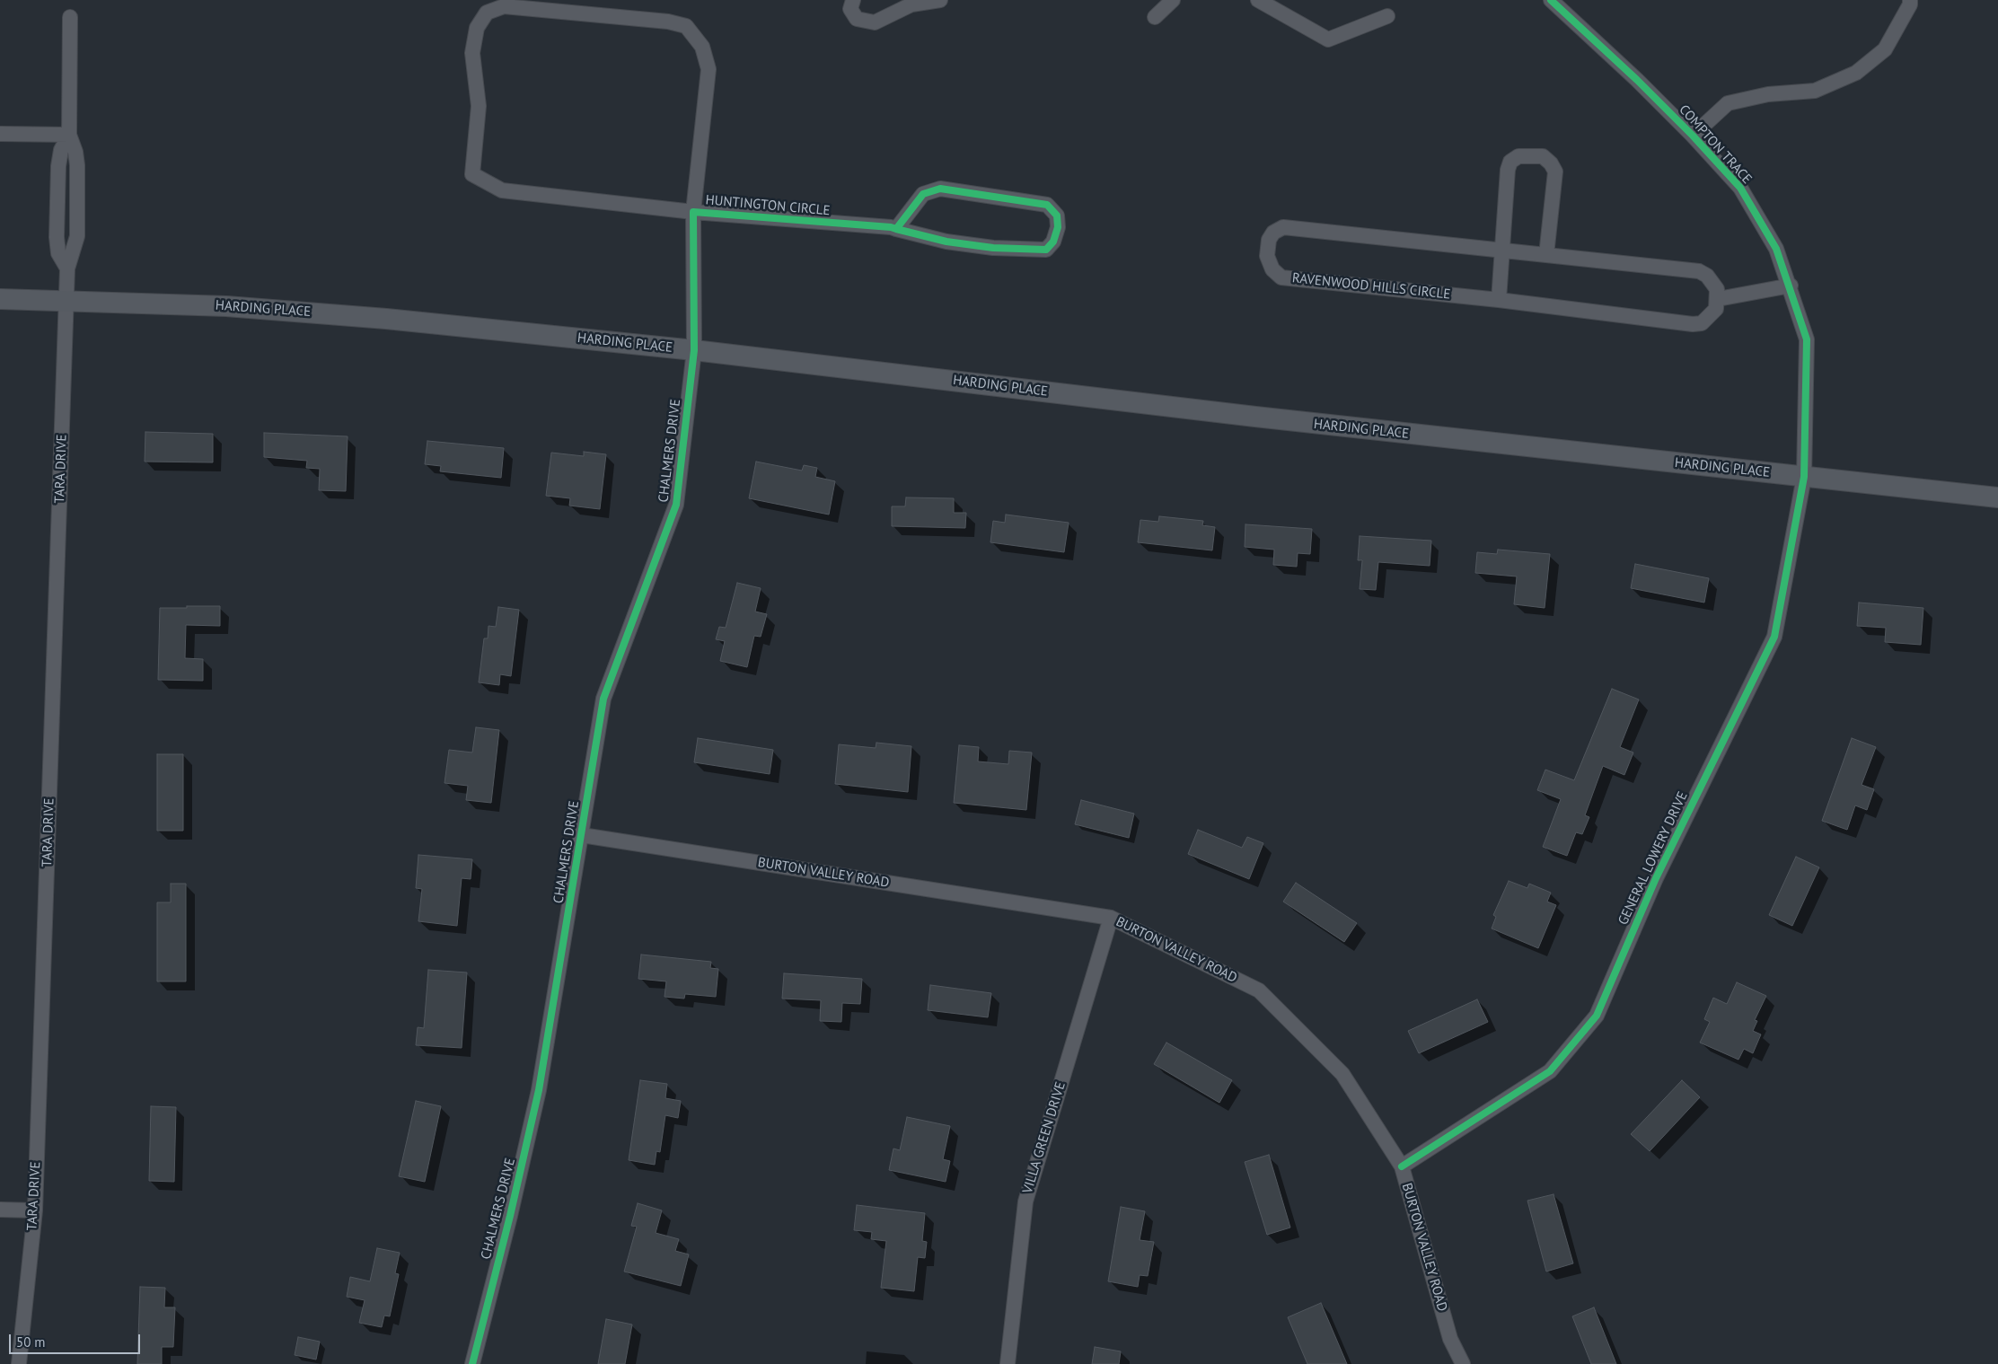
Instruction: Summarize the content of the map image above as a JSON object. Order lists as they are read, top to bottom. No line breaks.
{"streets":{"main road":["HARDING PLACE"],"street":["COMPTON TRACE","HUNTINGTON CIRCLE","RAVENWOOD HILLS CIRCLE","CHALMERS DRIVE","TARA DRIVE","GENERAL LOWERY DRIVE","BURTON VALLEY ROAD","VILLA GREEN DRIVE"]},"crossings":[["COMPTON TRACE","HARDING PLACE"],["COMPTON TRACE","GENERAL LOWERY DRIVE"],["HUNTINGTON CIRCLE","HARDING PLACE"],["HUNTINGTON CIRCLE","CHALMERS DRIVE"],["HARDING PLACE","CHALMERS DRIVE"],["HARDING PLACE","TARA DRIVE"],["HARDING PLACE","GENERAL LOWERY DRIVE"],["CHALMERS DRIVE","BURTON VALLEY ROAD"],["GENERAL LOWERY DRIVE","BURTON VALLEY ROAD"],["BURTON VALLEY ROAD","VILLA GREEN DRIVE"]],"scale_bar":"50 m"}
